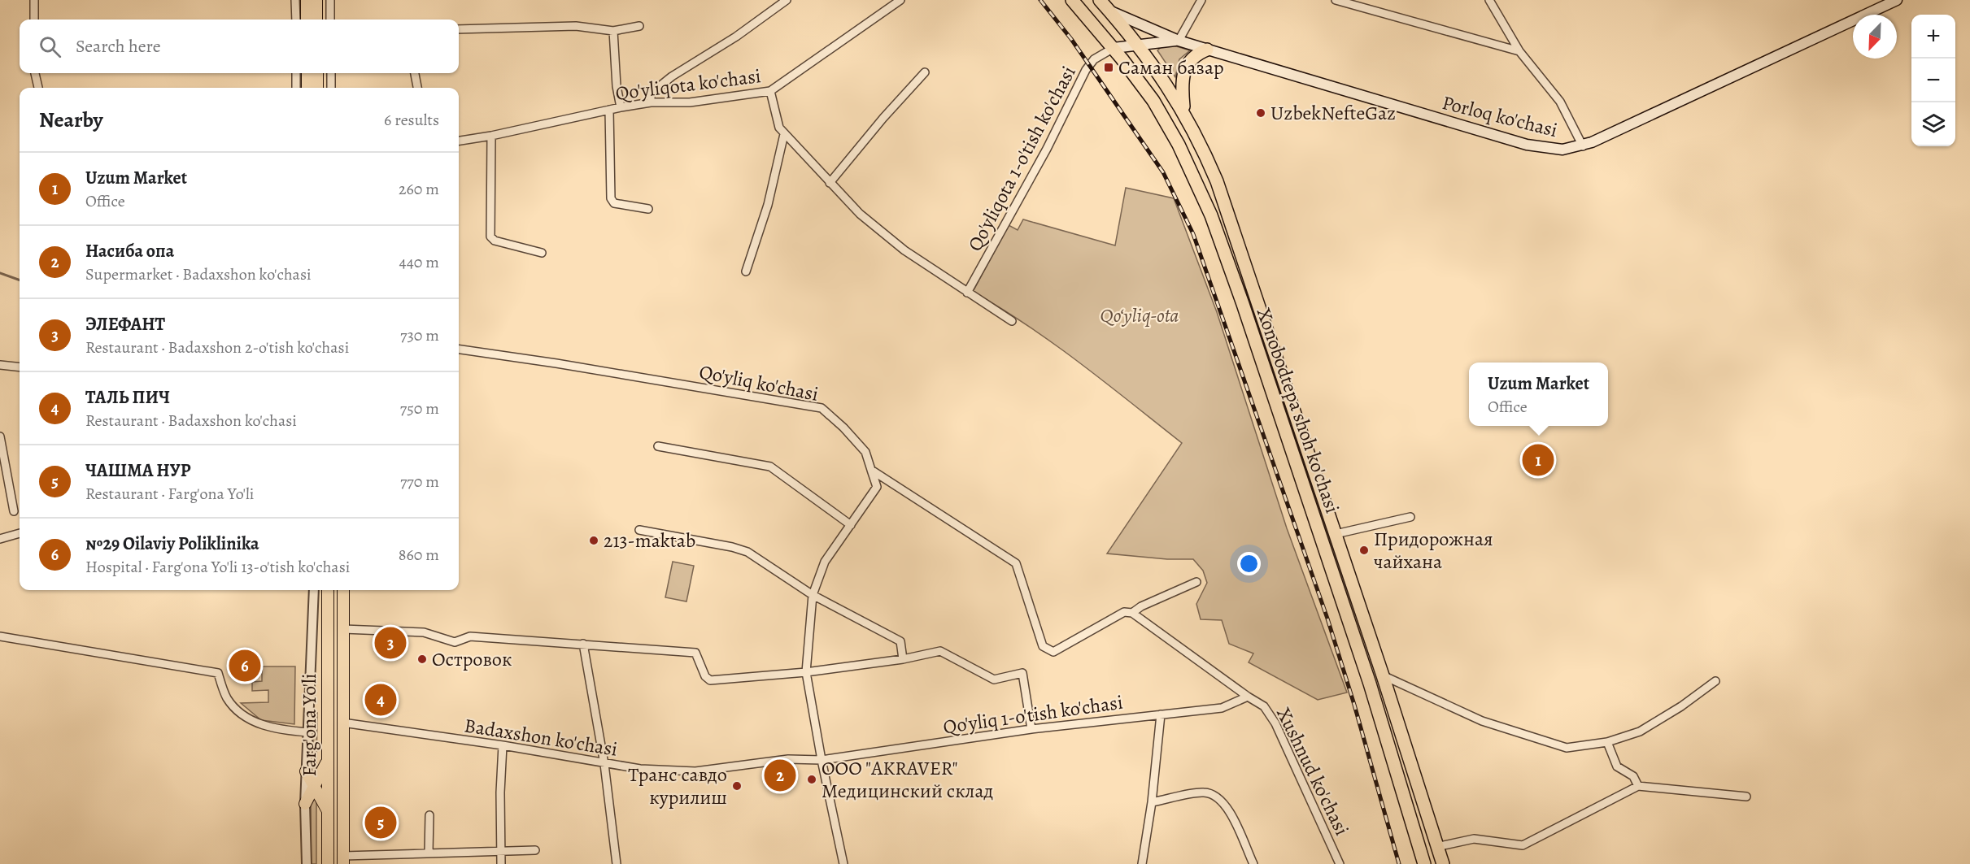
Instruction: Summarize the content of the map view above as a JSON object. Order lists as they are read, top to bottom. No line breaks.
{"streets":{"highway":["Xonobodtepa shoh ko'chasi"],"main road":["Porloq ko'chasi","Farg'ona Yo'li"],"street":["Qo'yliqota ko'chasi","Qo'yliqota 1-o'tish ko'chasi","Qo'yliq ko'chasi","Qo'yliq 1-o'tish ko'chasi","Badaxshon ko'chasi","Xushnud ko'chasi"]},"crossings":[["Porloq ko'chasi","Xonobodtepa shoh ko'chasi"],["Qo'yliqota 1-o'tish ko'chasi","Xonobodtepa shoh ko'chasi"],["Qo'yliq 1-o'tish ko'chasi","Badaxshon ko'chasi"],["Qo'yliq 1-o'tish ko'chasi","Xushnud ko'chasi"],["Farg'ona Yo'li","Badaxshon ko'chasi"]],"parks":["Qo‘yliq-ota"],"places":{"transit":["Саман базар"],"other":["UzbekNefteGaz","213-maktab","Придорожная чайхана","Островок","ООО \"AKRAVER\" Медицинский склад","Транс савдо курилиш"]},"north":"bottom left","page":{"map_buttons":["+","−"],"search":"Search here","heading":["Nearby","6 results"],"list":[{"mark":"1","name":"Uzum Market","note":"Office","value":"260 m"},{"mark":"2","name":"Насиба опа","note":"Supermarket · Badaxshon ko'chasi","value":"440 m"},{"mark":"3","name":"ЭЛЕФАНТ","note":"Restaurant · Badaxshon 2-o'tish ko'chasi","value":"730 m"},{"mark":"4","name":"ТАЛЬ ПИЧ","note":"Restaurant · Badaxshon ko'chasi","value":"750 m"},{"mark":"5","name":"ЧАШМА НУР","note":"Restaurant · Farg'ona Yo'li","value":"770 m"},{"mark":"6","name":"№29 Oilaviy Poliklinika","note":"Hospital · Farg'ona Yo'li 13-o'tish ko'chasi","value":"860 m"}],"popup":["Uzum Market","Office"],"pins":["1","3","6","4","2","5"]}}
